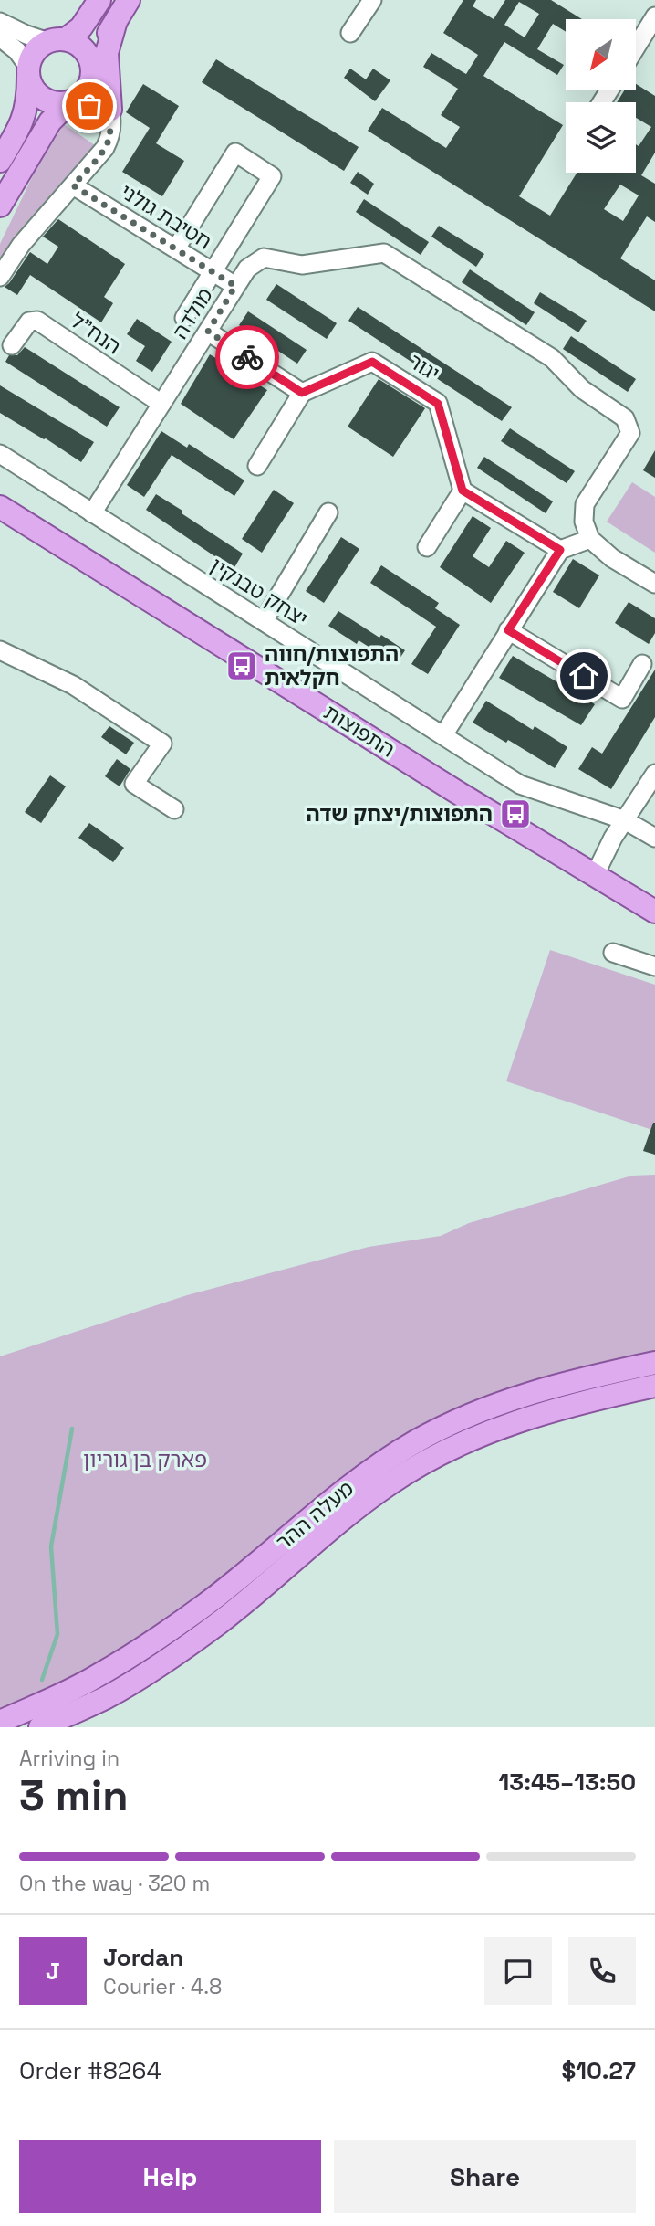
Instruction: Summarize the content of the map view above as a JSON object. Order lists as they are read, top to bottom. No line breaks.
{"streets":{"main road":["התפוצות","מעלה ההר"],"street":["חטיבת גולני","מולדה","הנח\"ל","יגור","יצחק טבנקין"]},"crossings":[["חטיבת גולני","מולדה"],["מולדה","הנח\"ל"],["מולדה","יצחק טבנקין"]],"parks":["פארק בן גוריון"],"places":{"bus stop":["התפוצות/חווה חקלאית","התפוצות/יצחק שדה"]},"north":"bottom left","page":{"heading":["3 min","Arriving in","13:45–13:50"],"panel":["Jordan","Courier · 4.8","Order #8264","$10.27"],"bar":"On the way · 320 m","round":"J","buttons":["Help","Share"]}}
